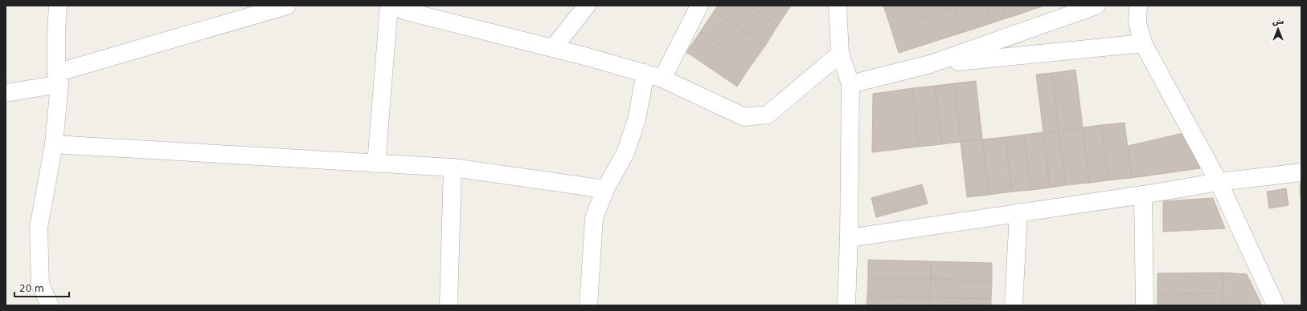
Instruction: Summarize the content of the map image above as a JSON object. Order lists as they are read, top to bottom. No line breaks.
{"scale_bar":"20 m","north":"top"}
